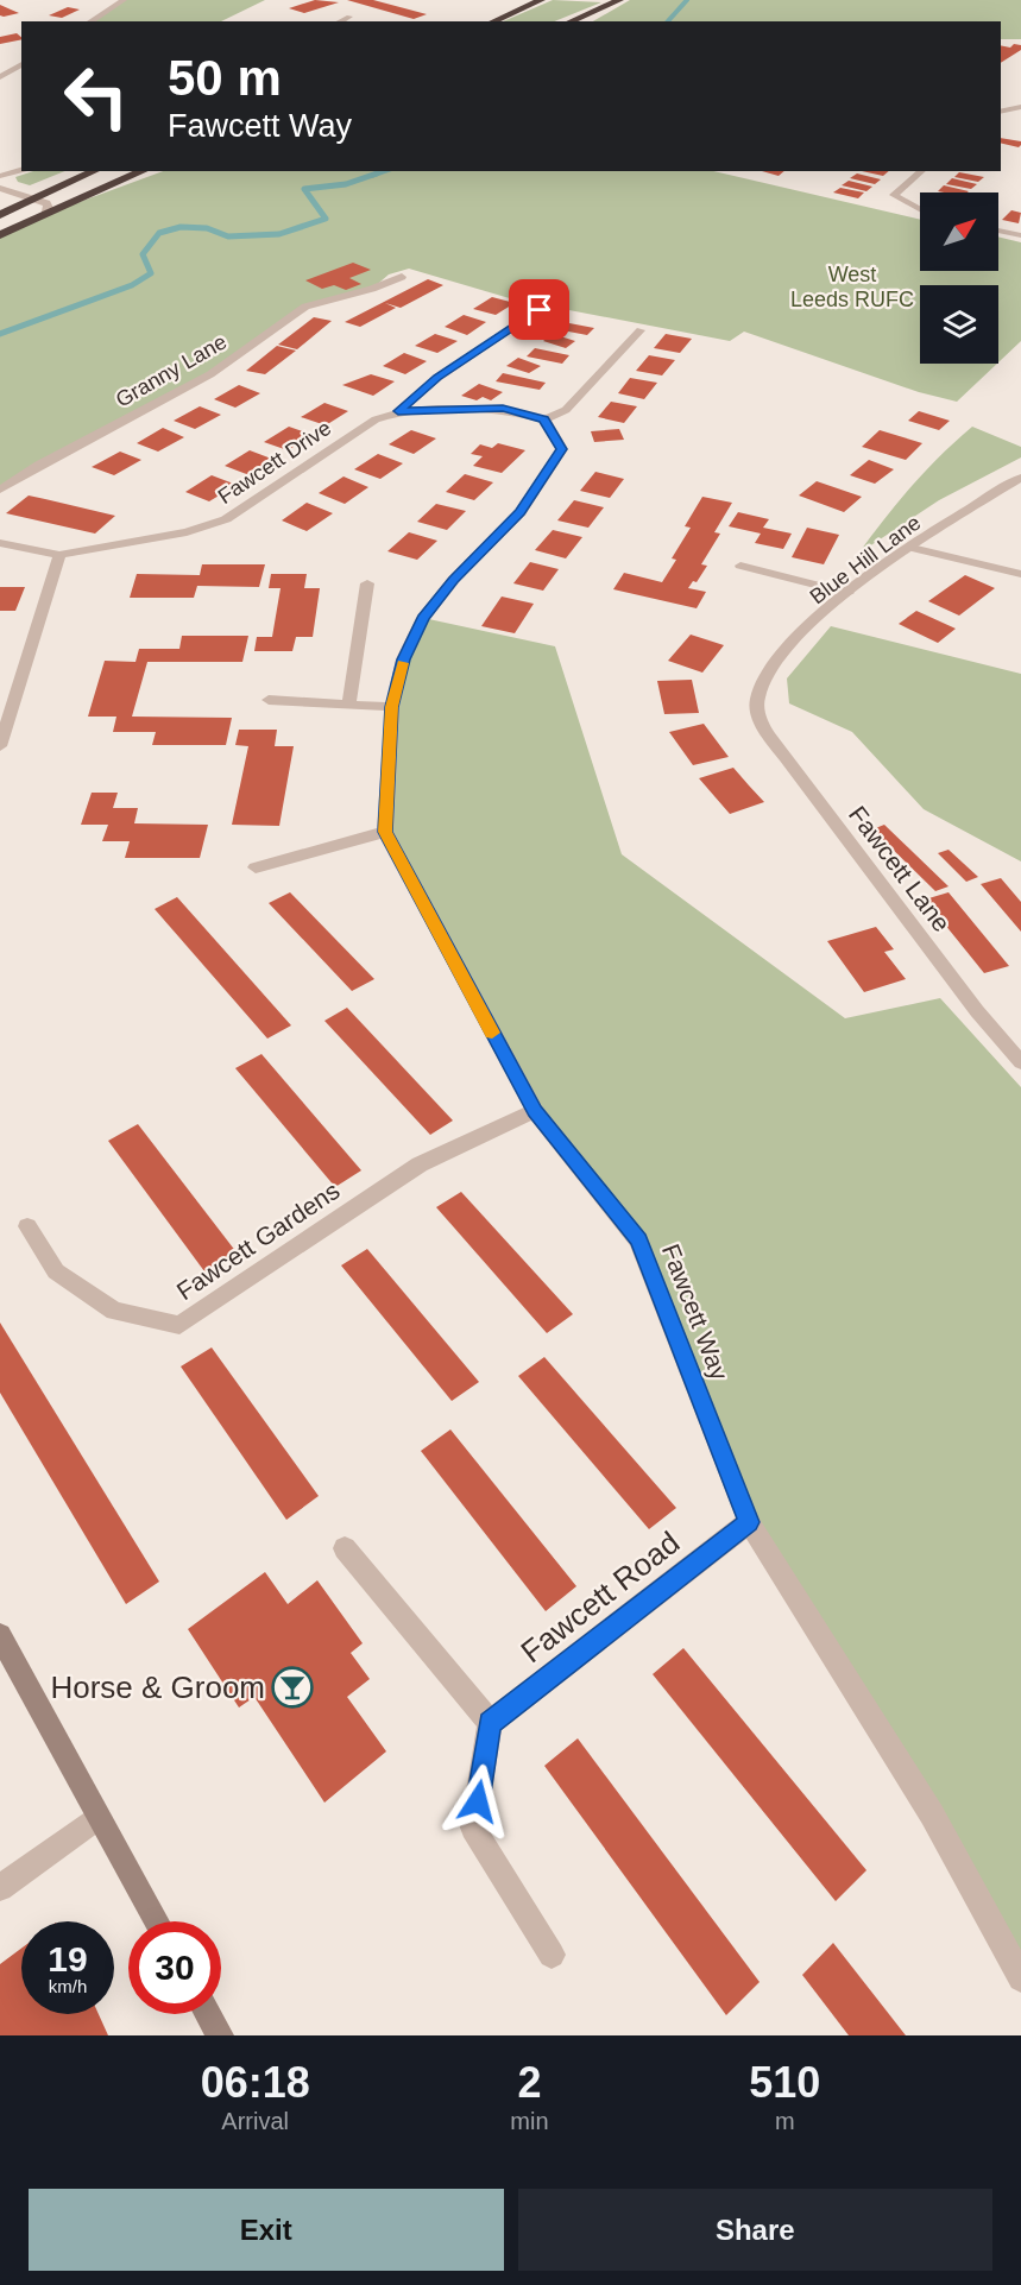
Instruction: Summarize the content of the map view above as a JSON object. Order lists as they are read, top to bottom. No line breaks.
{"streets":{"street":["Granny Lane","Fawcett Drive","Blue Hill Lane","Fawcett Lane","Fawcett Gardens","Fawcett Way","Fawcett Road"]},"crossings":[["Blue Hill Lane","Fawcett Lane"],["Fawcett Gardens","Fawcett Way"],["Fawcett Way","Fawcett Road"]],"parks":["West Leeds RUFC"],"places":{"bar":["Horse & Groom"]},"north":"top right","page":{"turn":["50 m","Fawcett Way"],"speed":"19 km/h","limit":"30","eta":["06:18","Arrival","2","min","510","m"],"buttons":["Exit","Share"]}}
